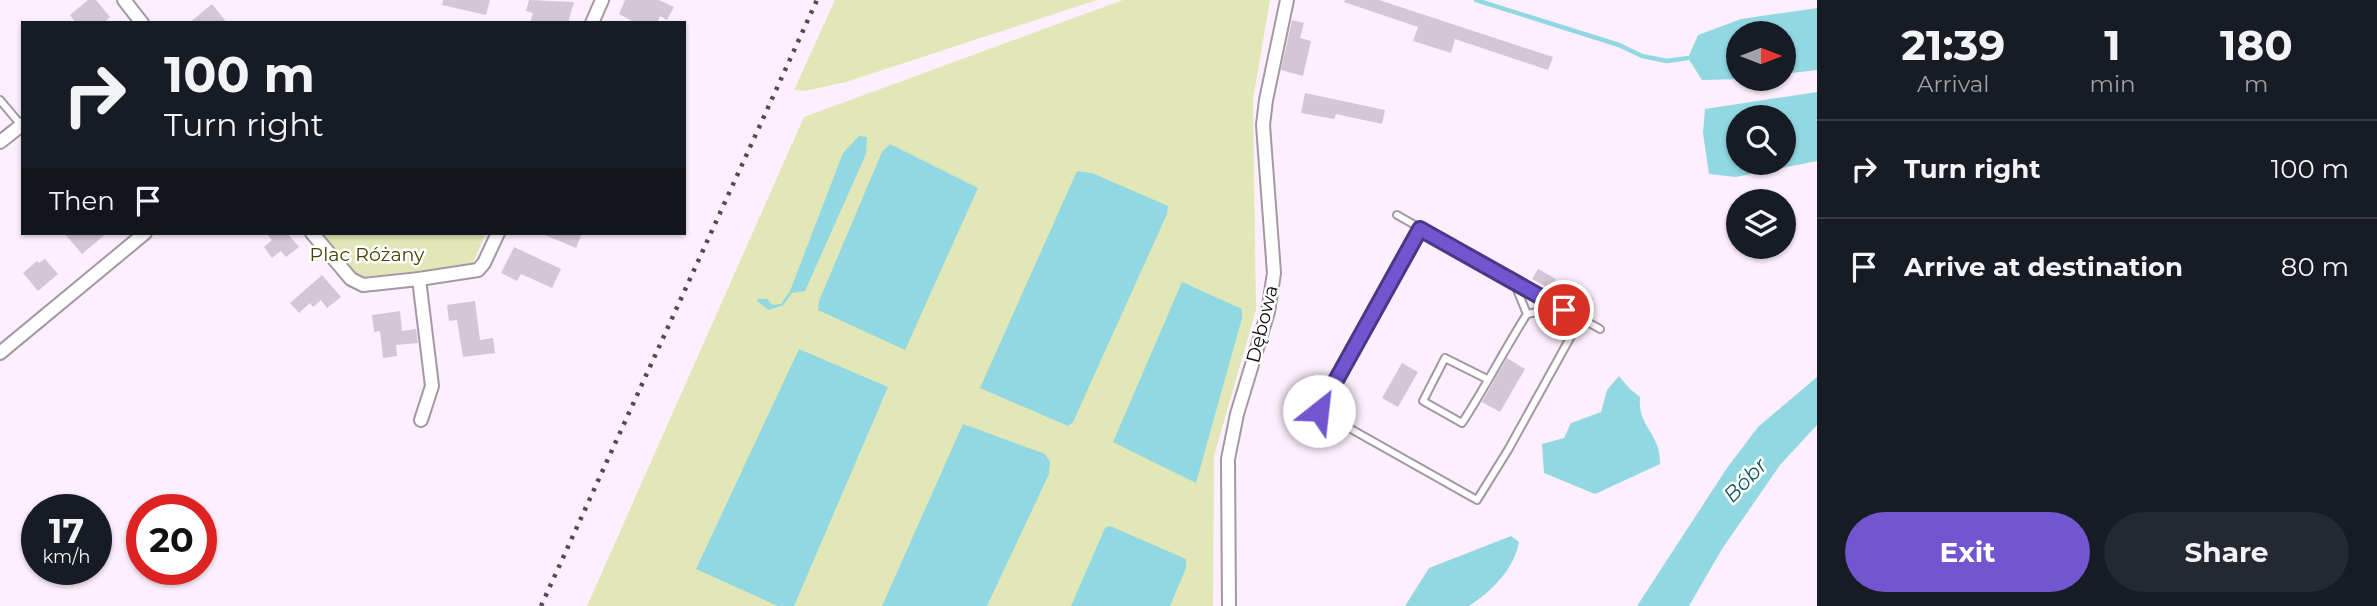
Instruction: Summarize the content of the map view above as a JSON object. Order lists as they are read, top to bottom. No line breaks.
{"streets":{"street":["Dębowa"]},"water":["Bóbr"],"parks":["Plac Różany"],"north":"right","page":{"eta":["21:39","Arrival","1","min","180","m"],"turn":["100 m","Turn right"],"list":[{"name":"Turn right","value":"100 m"},{"name":"Arrive at destination","value":"80 m"}],"then":"Then","speed":"17 km/h","limit":"20","buttons":["Exit","Share"]}}
